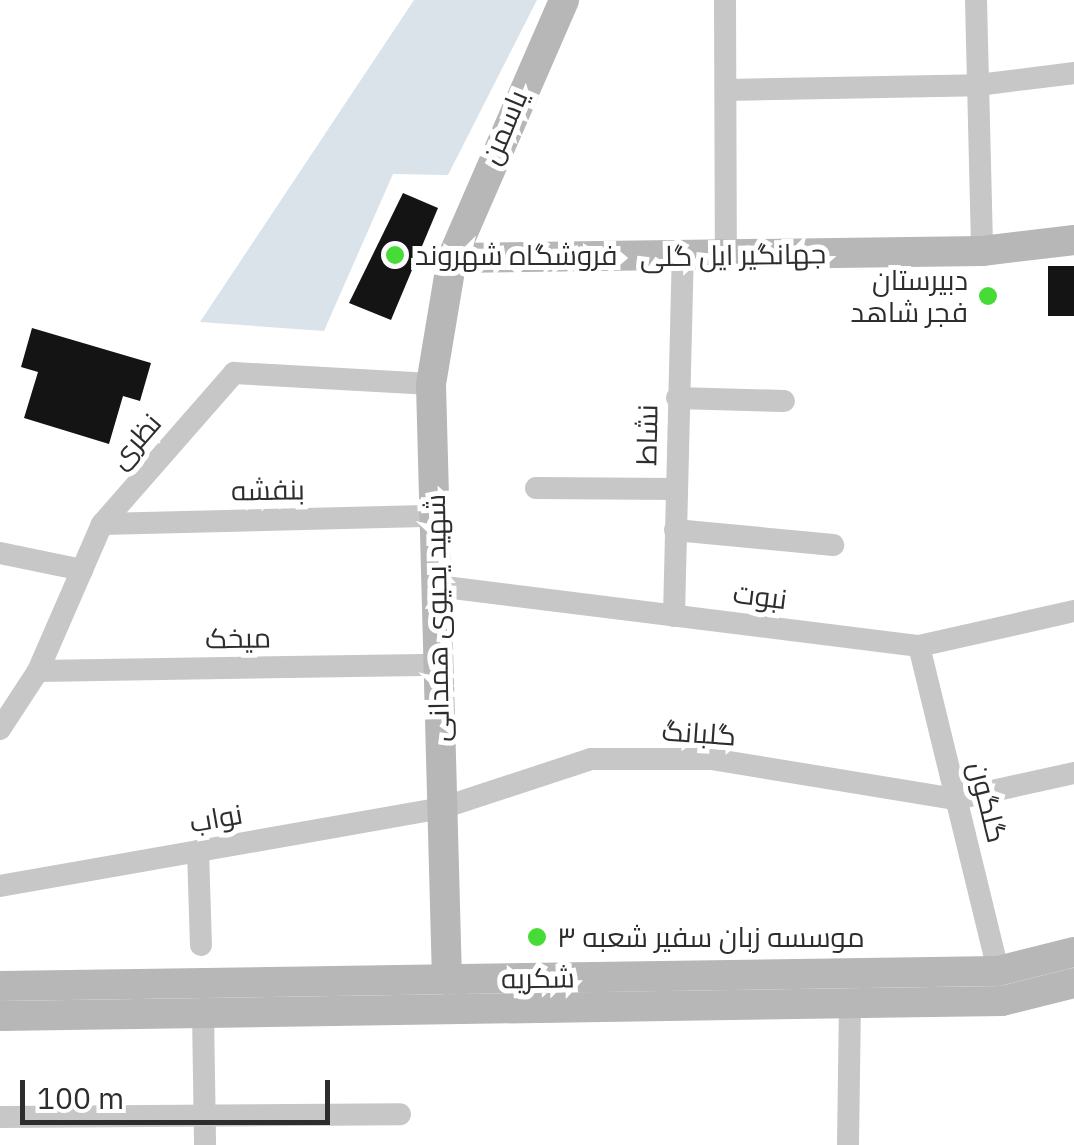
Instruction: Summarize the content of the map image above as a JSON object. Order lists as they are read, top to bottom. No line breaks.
{"streets":{"main road":["یاسمن","جهانگیر ایل گلی","شهید یحیوی همدانی","شکریه"],"street":["نشاط","نظری","بنفشه","نبوت","میخک","گلبانگ","گلگون","نواب"]},"crossings":[["یاسمن","جهانگیر ایل گلی"],["یاسمن","شهید یحیوی همدانی"],["جهانگیر ایل گلی","نشاط"],["جهانگیر ایل گلی","شهید یحیوی همدانی"],["نشاط","نبوت"],["نظری","بنفشه"],["نظری","شهید یحیوی همدانی"],["نظری","میخک"],["بنفشه","شهید یحیوی همدانی"],["نبوت","شهید یحیوی همدانی"],["نبوت","گلگون"],["شهید یحیوی همدانی","میخک"],["شهید یحیوی همدانی","گلبانگ"],["شهید یحیوی همدانی","نواب"],["شهید یحیوی همدانی","شکریه"],["گلبانگ","گلگون"],["گلبانگ","نواب"],["گلگون","شکریه"]],"places":["فروشگاه شهروند","دبیرستان فجر شاهد","موسسه زبان سفیر شعبه ۳"],"scale_bar":"100 m"}
